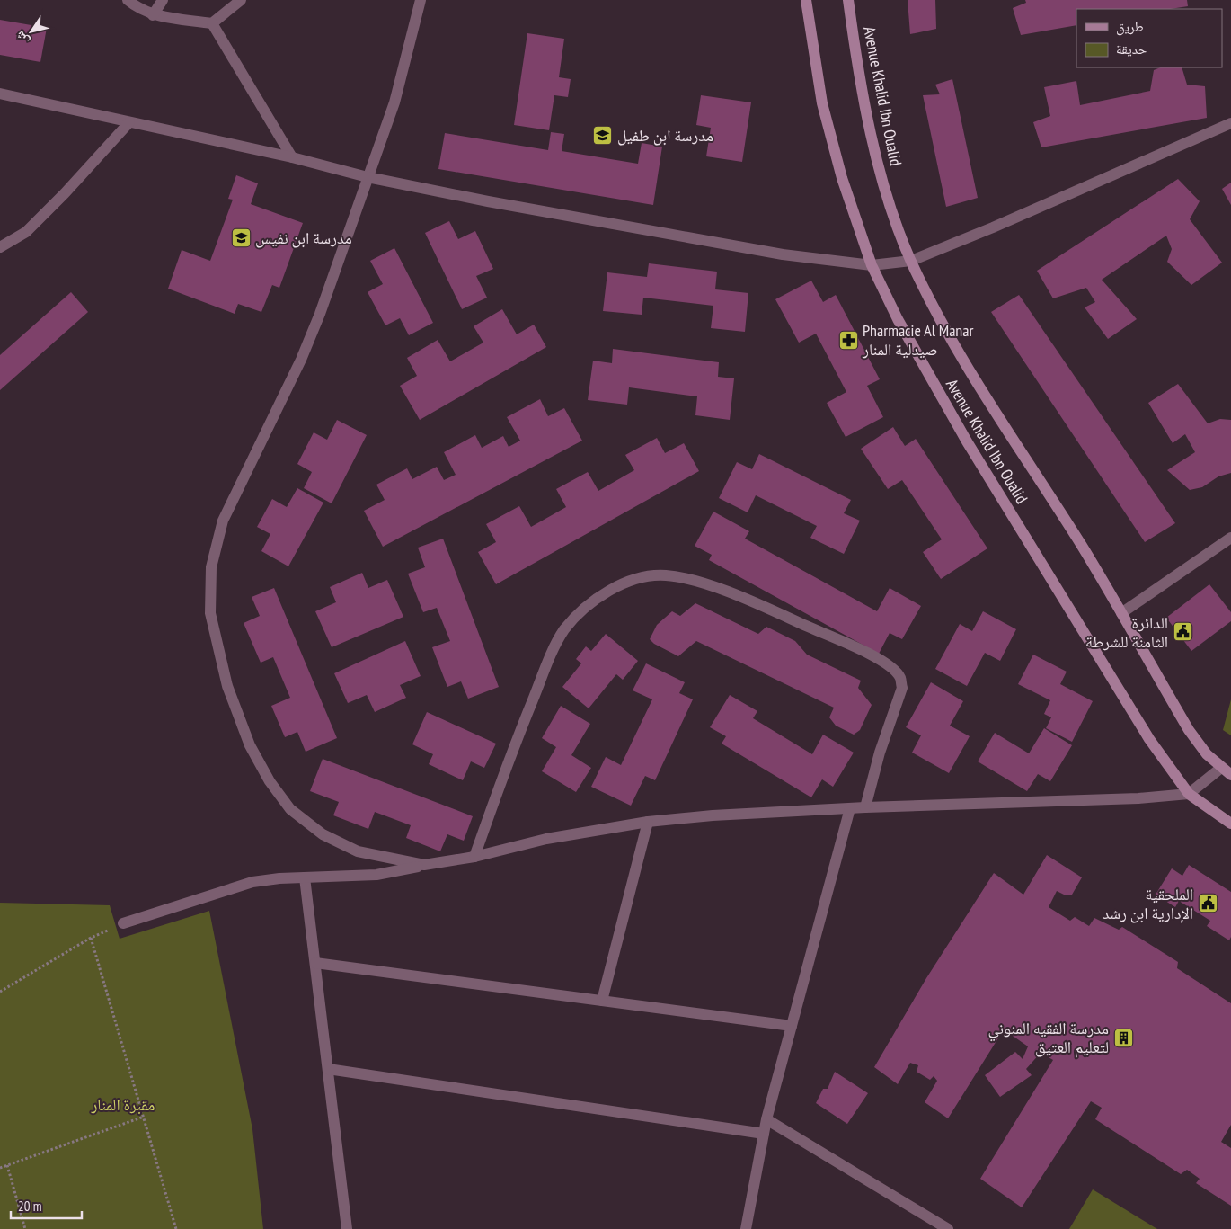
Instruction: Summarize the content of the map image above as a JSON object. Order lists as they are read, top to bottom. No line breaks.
{"streets":{"main road":["Avenue Khalid Ibn Oualid"]},"parks":["مقبرة المنار"],"places":{"school or university":["مدرسة ابن طفيل","مدرسة ابن نفيس"],"pharmacy":["Pharmacie Al Manar صيدلية المنار"],"public building":["الدائرة الثامنة للشرطة","الملحقية الإدارية ابن رشد"],"building":["مدرسة الفقيه المنوني لتعليم العتيق"]},"legend":["طريق","حديقة"],"scale_bar":"20 m","north":"bottom left"}
